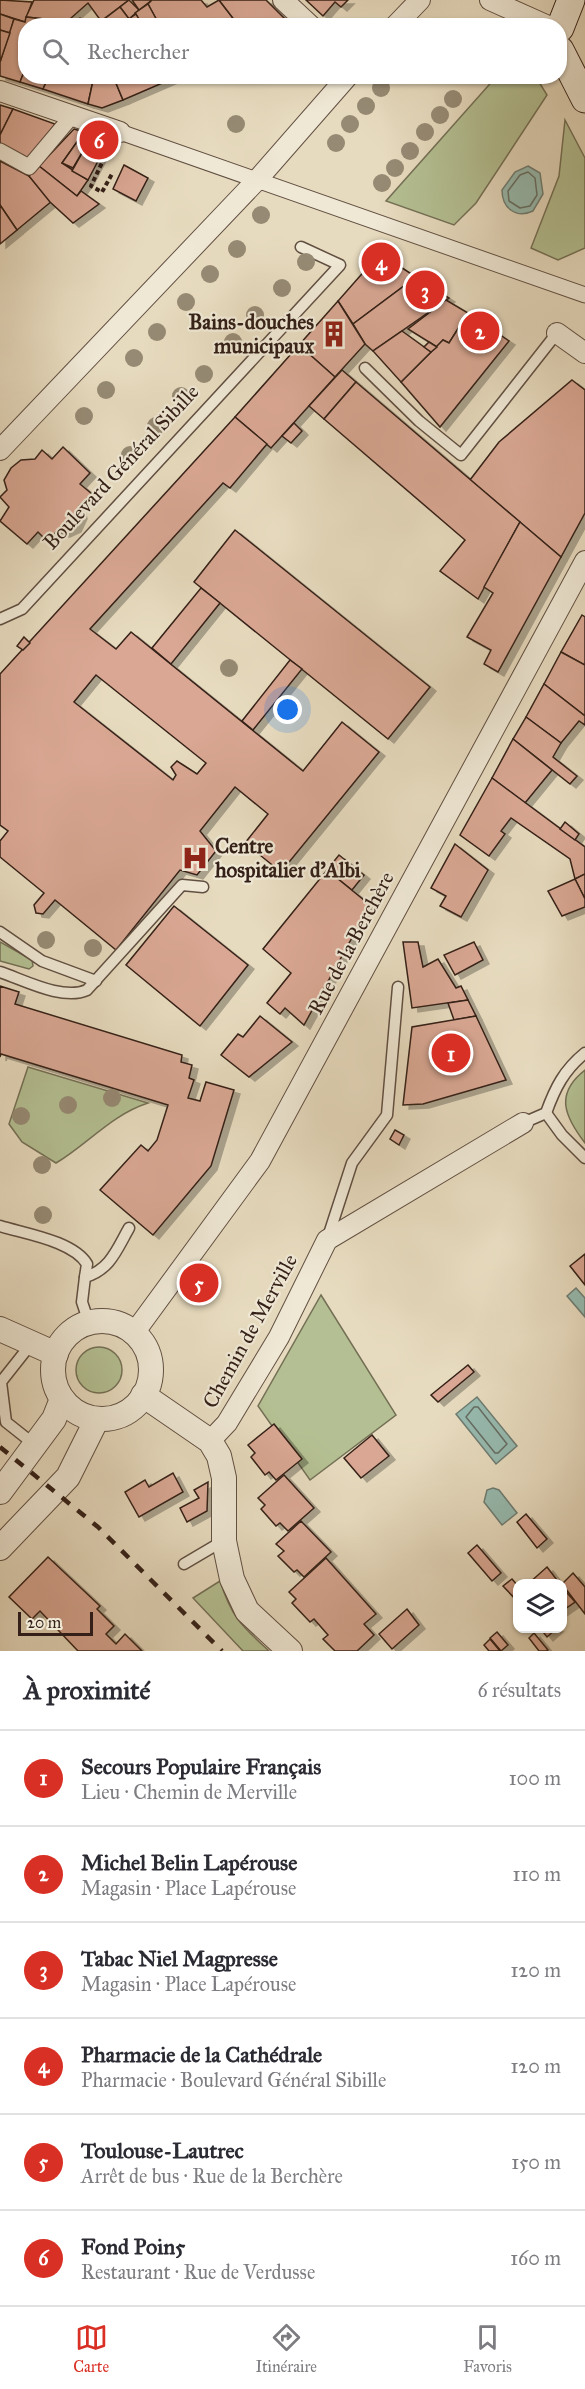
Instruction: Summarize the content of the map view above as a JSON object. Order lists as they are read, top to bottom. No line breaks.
{"streets":{"street":["Rue de la Berchère","Chemin de Merville"],"lane":["Boulevard Général Sibille"]},"places":{"building":["Bains-douches municipaux"],"hospital":["Centre hospitalier d'Albi"]},"scale_bar":"20 m","page":{"search":"Rechercher","pins":["6","4","3","2","1","5"],"scale":"20 m","heading":["À proximité","6 résultats"],"list":[{"mark":"1","name":"Secours Populaire Français","note":"Lieu · Chemin de Merville","value":"100 m"},{"mark":"2","name":"Michel Belin Lapérouse","note":"Magasin · Place Lapérouse","value":"110 m"},{"mark":"3","name":"Tabac Niel Magpresse","note":"Magasin · Place Lapérouse","value":"120 m"},{"mark":"4","name":"Pharmacie de la Cathédrale","note":"Pharmacie · Boulevard Général Sibille","value":"120 m"},{"mark":"5","name":"Toulouse-Lautrec","note":"Arrêt de bus · Rue de la Berchère","value":"150 m"},{"mark":"6","name":"Fond Poin5","note":"Restaurant · Rue de Verdusse","value":"160 m"}],"nav":["Carte","Itinéraire","Favoris"]}}
